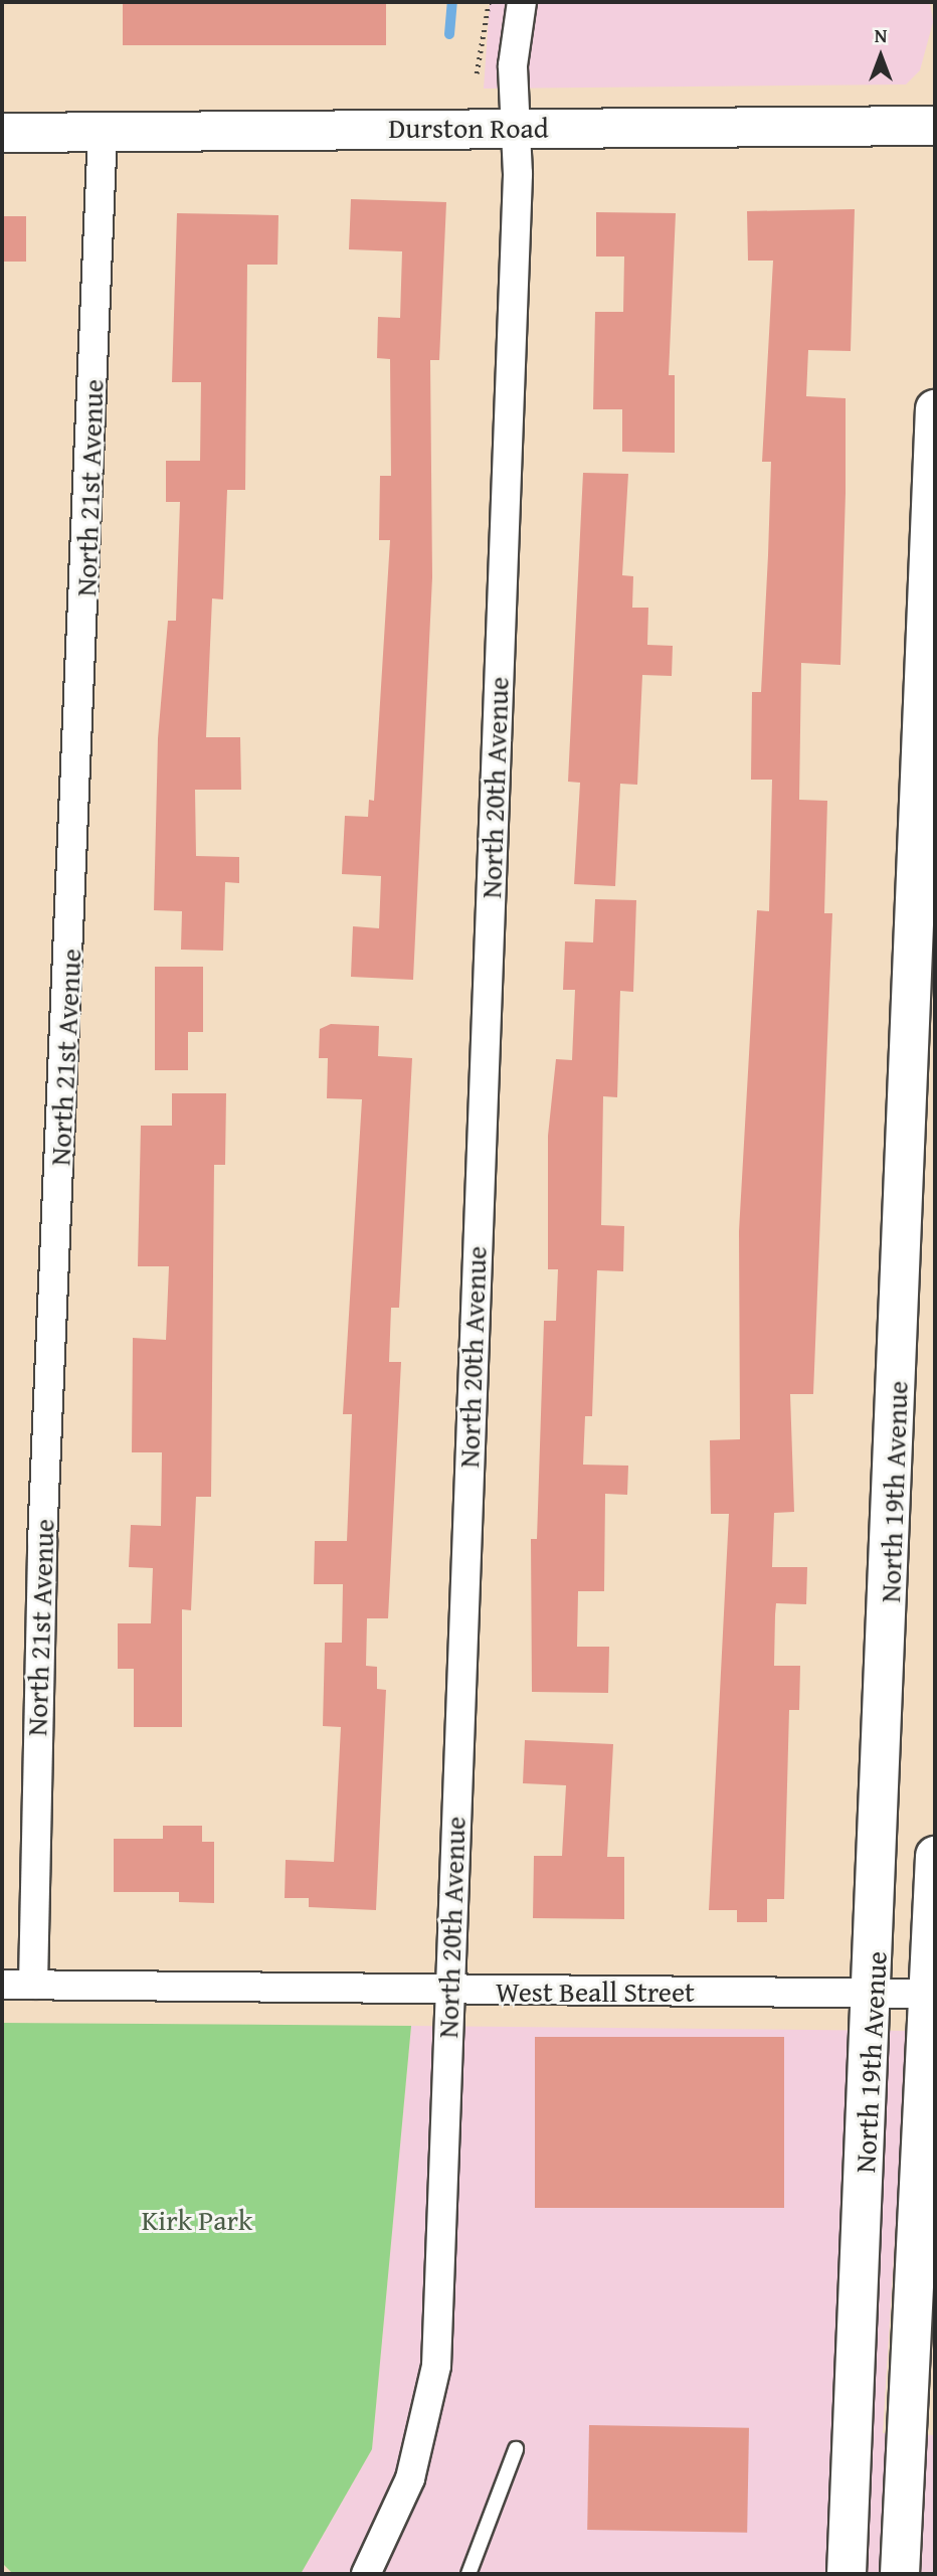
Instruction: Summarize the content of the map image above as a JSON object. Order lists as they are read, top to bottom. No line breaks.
{"streets":{"main road":["Durston Road","North 19th Avenue"],"street":["North 21st Avenue","North 20th Avenue","West Beall Street"]},"crossings":[["Durston Road","North 21st Avenue"],["Durston Road","North 20th Avenue"],["North 21st Avenue","West Beall Street"],["North 20th Avenue","West Beall Street"],["North 19th Avenue","West Beall Street"]],"parks":["Kirk Park"],"north":"top"}
